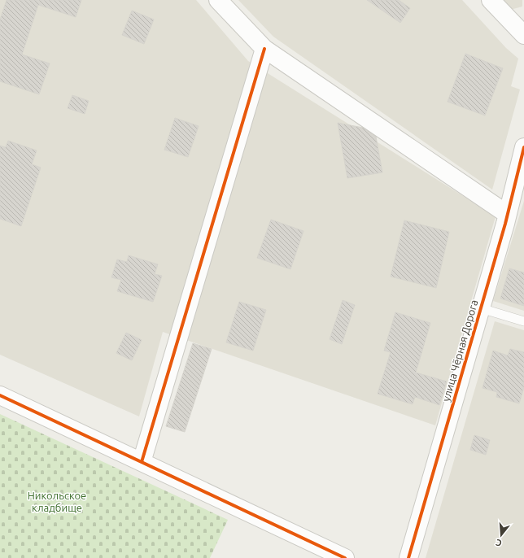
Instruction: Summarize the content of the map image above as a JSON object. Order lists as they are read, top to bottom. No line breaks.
{"streets":{"street":["улица Чёрная Дорога"]},"parks":["Никольское кладбище"],"north":"bottom"}
